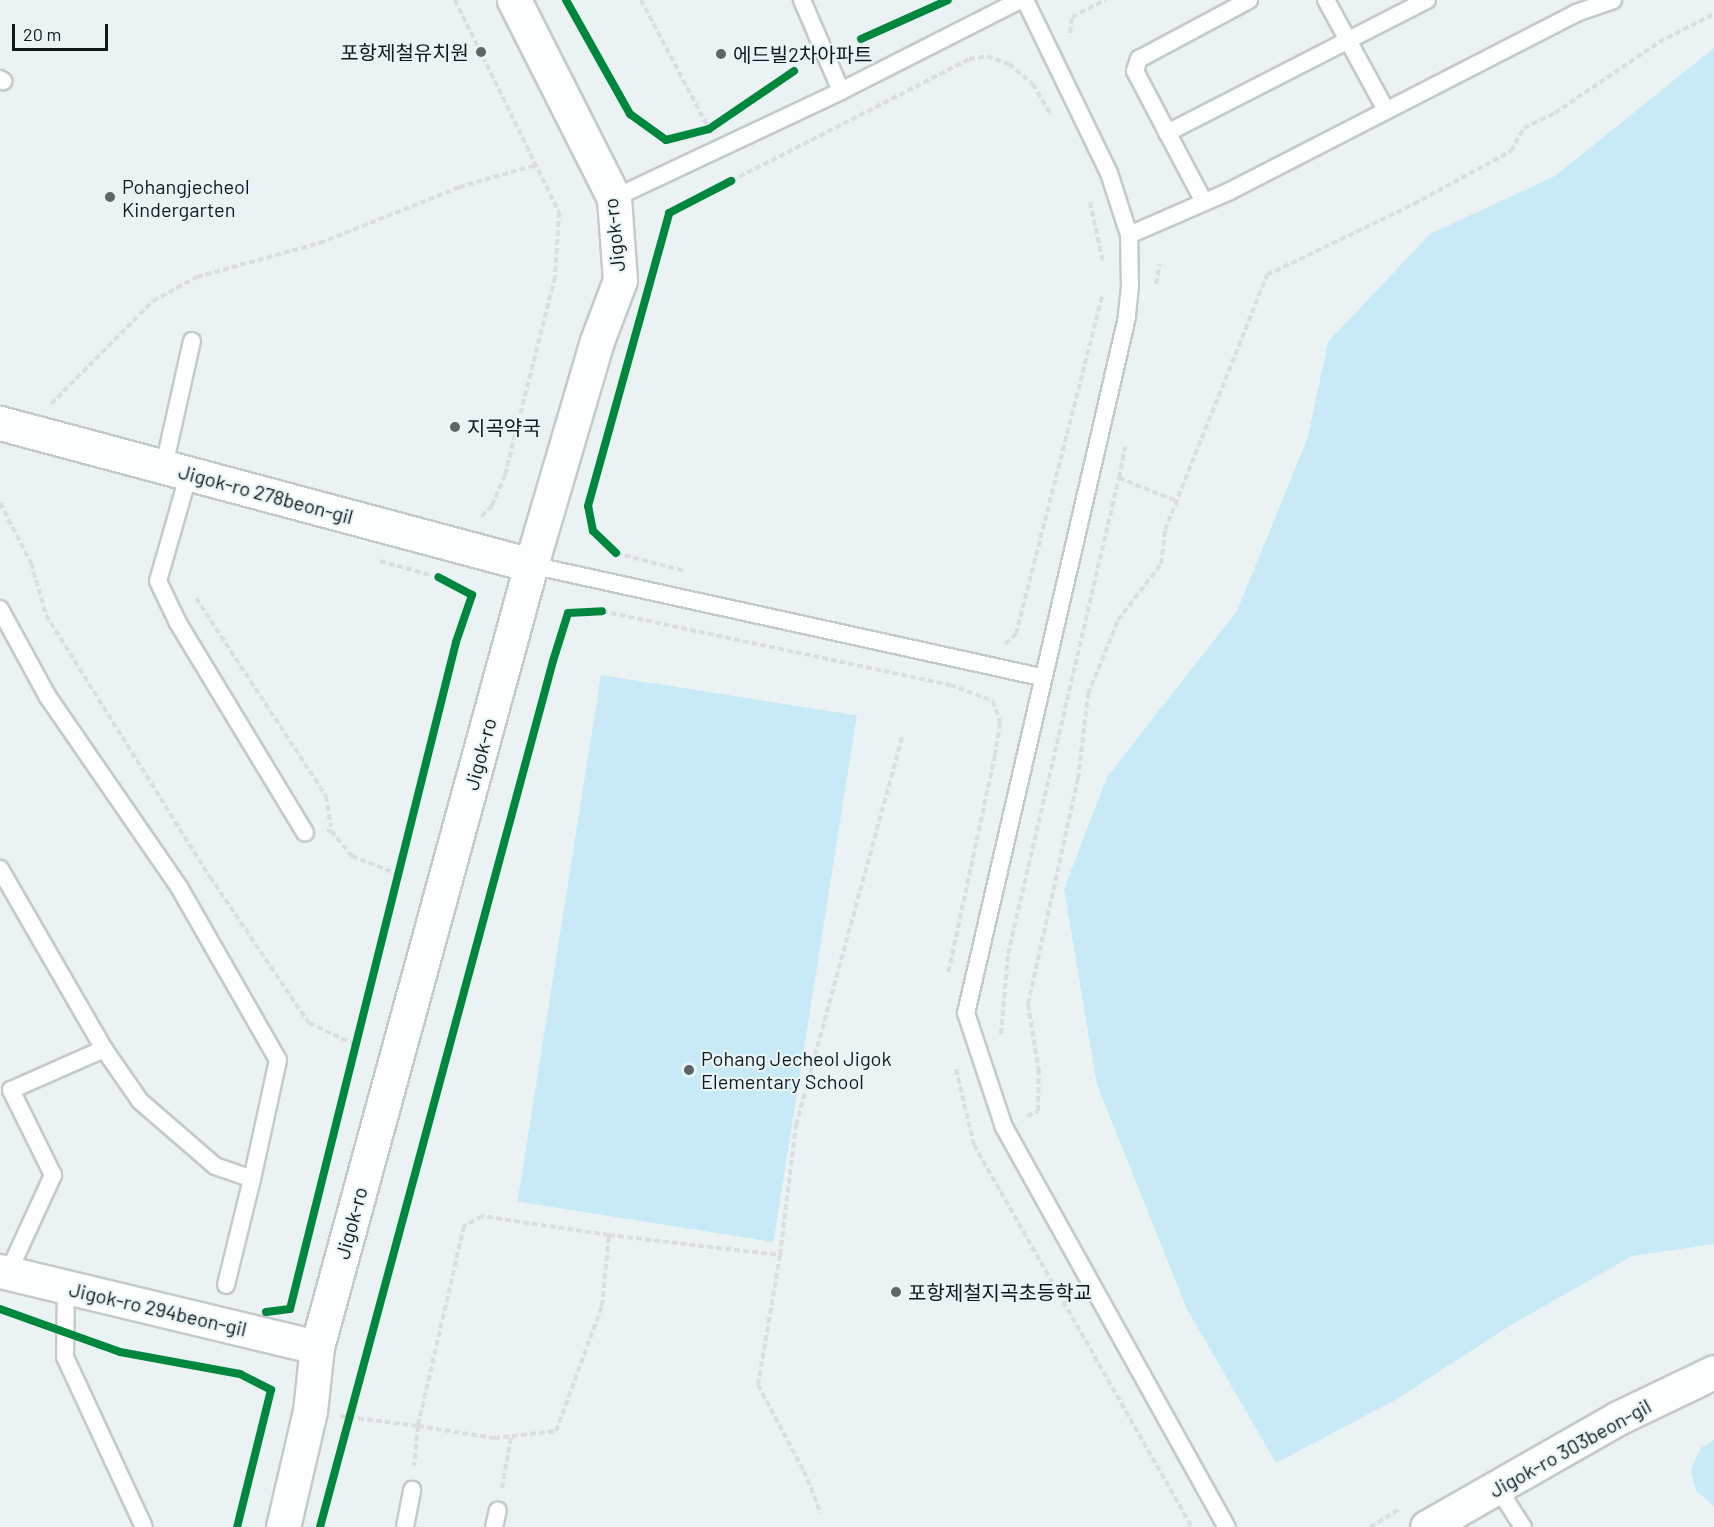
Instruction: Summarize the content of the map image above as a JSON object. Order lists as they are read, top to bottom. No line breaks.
{"streets":{"main road":["Jigok-ro","Jigok-ro 278beon-gil","Jigok-ro 294beon-gil","Jigok-ro 303beon-gil"]},"crossings":[["Jigok-ro","Jigok-ro 278beon-gil"],["Jigok-ro","Jigok-ro 294beon-gil"]],"places":["포항제철유치원","에드빌2차아파트","Pohangjecheol Kindergarten","지곡약국","Pohang Jecheol Jigok Elementary School","포항제철지곡초등학교"],"scale_bar":"20 m"}
